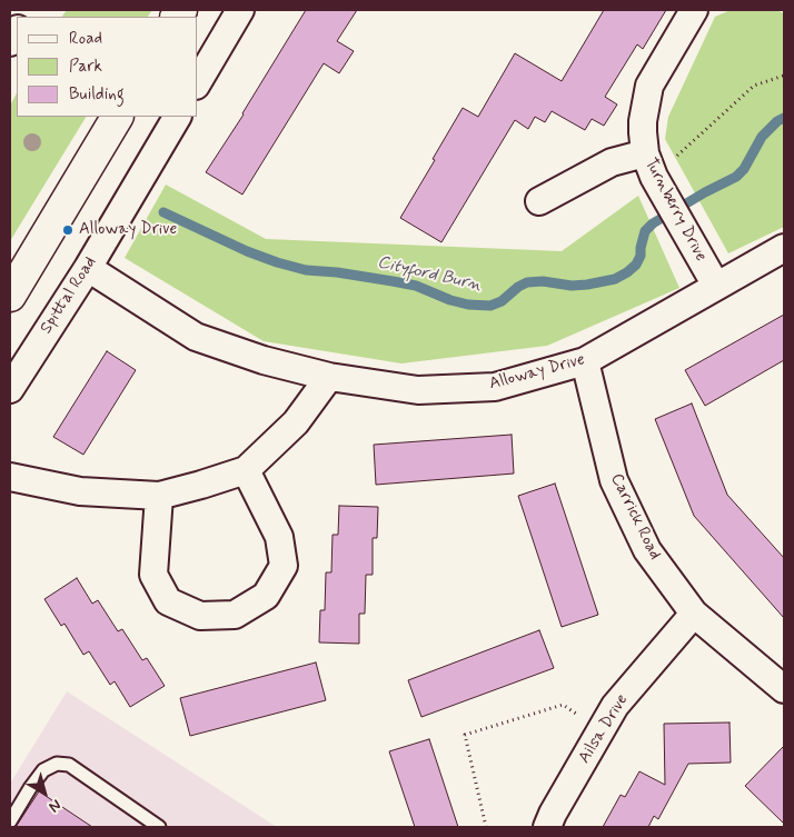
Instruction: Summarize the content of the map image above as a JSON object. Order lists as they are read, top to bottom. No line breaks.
{"streets":{"street":["Turnberry Drive","Spittal Road","Alloway Drive","Carrick Road","Ailsa Drive"]},"crossings":[["Turnberry Drive","Alloway Drive"],["Spittal Road","Alloway Drive"],["Alloway Drive","Carrick Road"],["Carrick Road","Ailsa Drive"]],"water":["Cityford Burn"],"places":["Alloway Drive"],"legend":["Road","Park","Building"],"north":"bottom right"}
